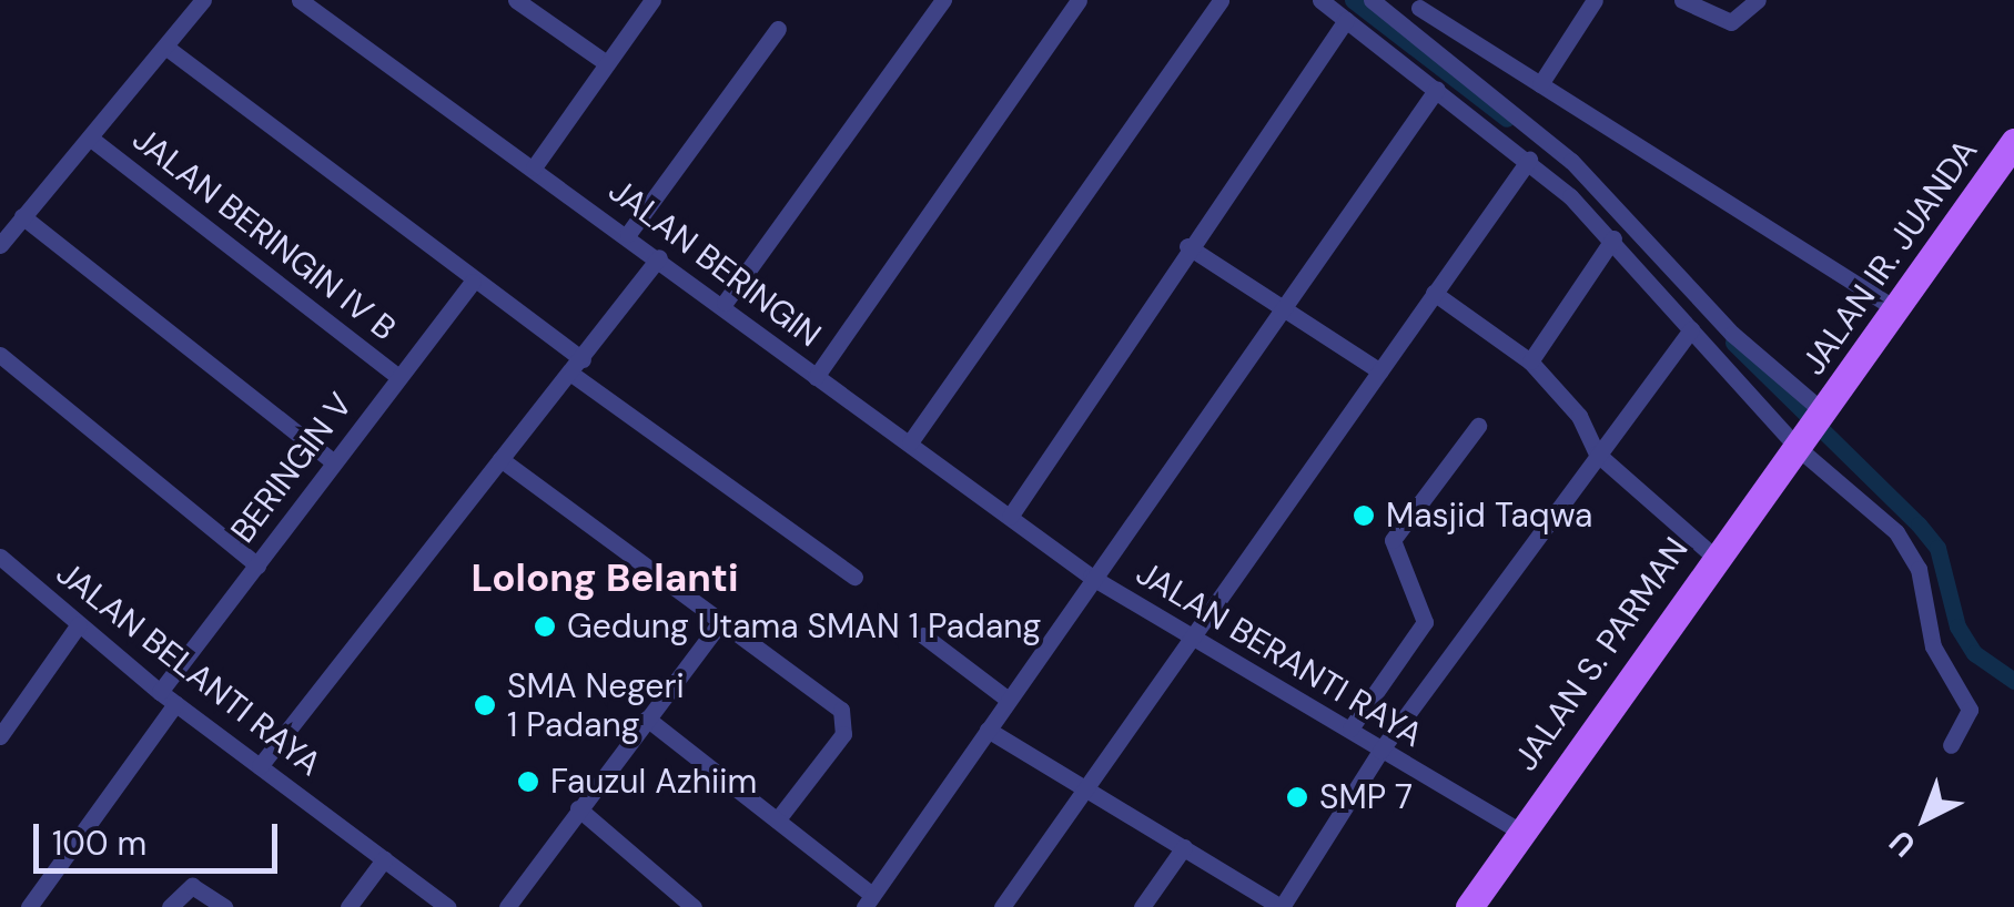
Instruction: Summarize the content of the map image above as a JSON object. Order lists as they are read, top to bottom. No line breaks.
{"streets":{"main road":["JALAN IR. JUANDA","JALAN S. PARMAN"],"street":["JALAN BERINGIN IV B","JALAN BERINGIN","BERINGIN V","JALAN BERANTI RAYA","JALAN BELANTI RAYA"]},"crossings":[["JALAN BERINGIN IV B","BERINGIN V"],["JALAN IR. JUANDA","JALAN S. PARMAN"],["JALAN BERINGIN","JALAN BERANTI RAYA"],["BERINGIN V","JALAN BELANTI RAYA"],["JALAN BERANTI RAYA","JALAN S. PARMAN"]],"districts":["Lolong Belanti"],"places":["Masjid Taqwa","Gedung Utama SMAN 1 Padang","SMA Negeri 1 Padang","Fauzul Azhiim","SMP 7"],"scale_bar":"100 m","north":"bottom left"}
